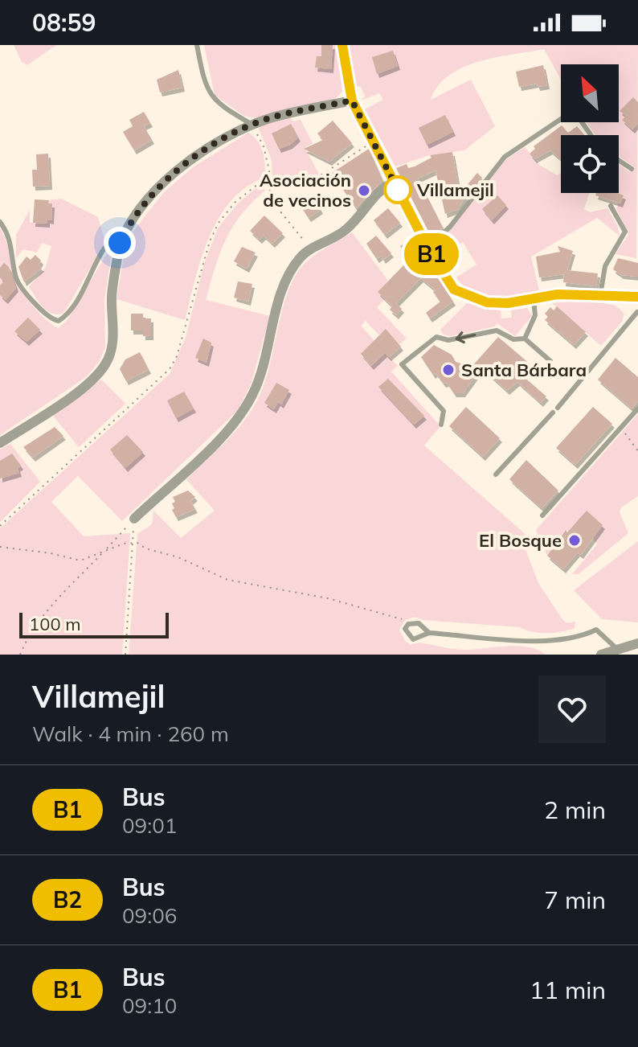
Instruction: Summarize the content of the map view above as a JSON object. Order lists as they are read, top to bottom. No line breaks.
{"places":["Villamejil","Asociación de vecinos","Santa Bárbara","El Bosque"],"lines":["bus line B1"],"scale_bar":"100 m","north":"top left","page":{"status":"08:59","on_map":"B1","scale":"100 m","heading":["Villamejil","Walk · 4 min · 260 m"],"list":[{"mark":"B1","name":"Bus","note":"09:01","value":"2 min"},{"mark":"B2","name":"Bus","note":"09:06","value":"7 min"},{"mark":"B1","name":"Bus","note":"09:10","value":"11 min"}]}}
